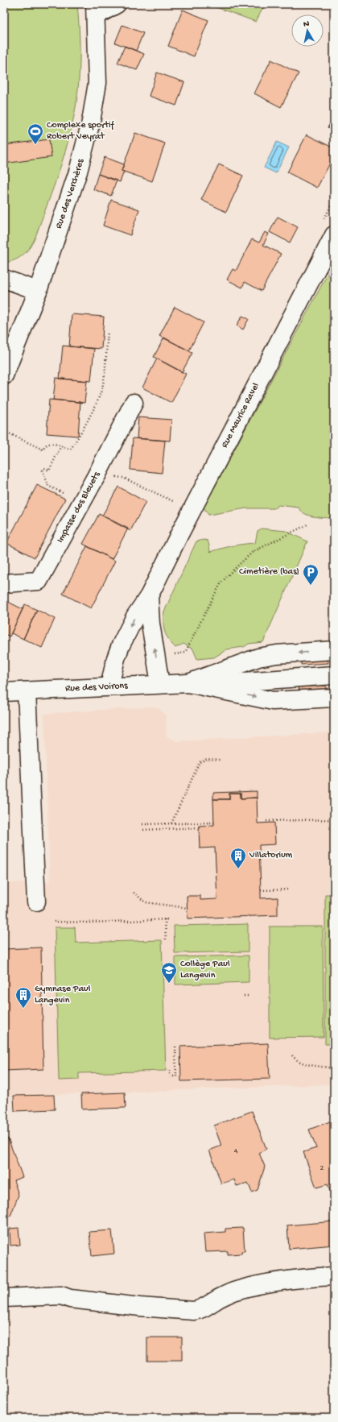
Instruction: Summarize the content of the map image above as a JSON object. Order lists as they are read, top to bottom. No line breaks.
{"streets":{"street":["Rue des Verchères","Rue Maurice Ravel","Impasse des Bleuets","Rue des Voirons"]},"crossings":[["Rue Maurice Ravel","Rue des Voirons"]],"places":{"sports":["Complexe sportif Robert Veyrat"],"parking":["Cimetière (bas)"],"building":["Villatorium","Gymnase Paul Langevin"],"school or university":["Collège Paul Langevin"]},"house_numbers":["4","2"],"north":"top"}
